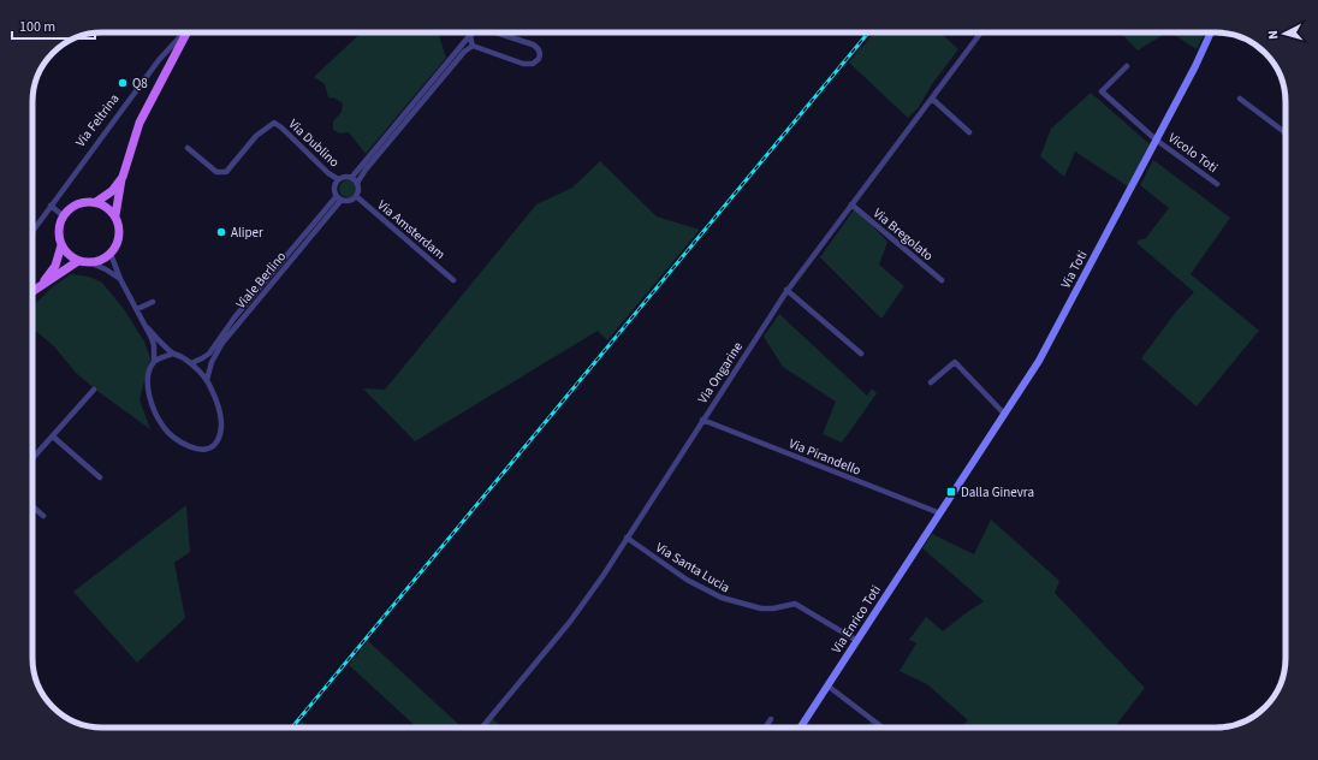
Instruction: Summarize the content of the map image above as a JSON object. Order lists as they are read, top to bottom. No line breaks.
{"streets":{"main road":["Via Feltrina","Via Toti","Via Enrico Toti"],"street":["Via Dublino","Vicolo Toti","Via Amsterdam","Via Bregolato","Viale Berlino","Via Ongarine","Via Pirandello","Via Santa Lucia"]},"crossings":[["Via Dublino","Via Amsterdam"],["Via Dublino","Viale Berlino"],["Vicolo Toti","Via Toti"],["Via Amsterdam","Viale Berlino"],["Via Bregolato","Via Ongarine"],["Via Toti","Via Pirandello"],["Via Toti","Via Enrico Toti"],["Via Ongarine","Via Pirandello"],["Via Ongarine","Via Santa Lucia"],["Via Pirandello","Via Enrico Toti"],["Via Santa Lucia","Via Enrico Toti"]],"places":{"other":["Q8","Aliper"],"transit":["Dalla Ginevra"]},"scale_bar":"100 m","north":"left"}
